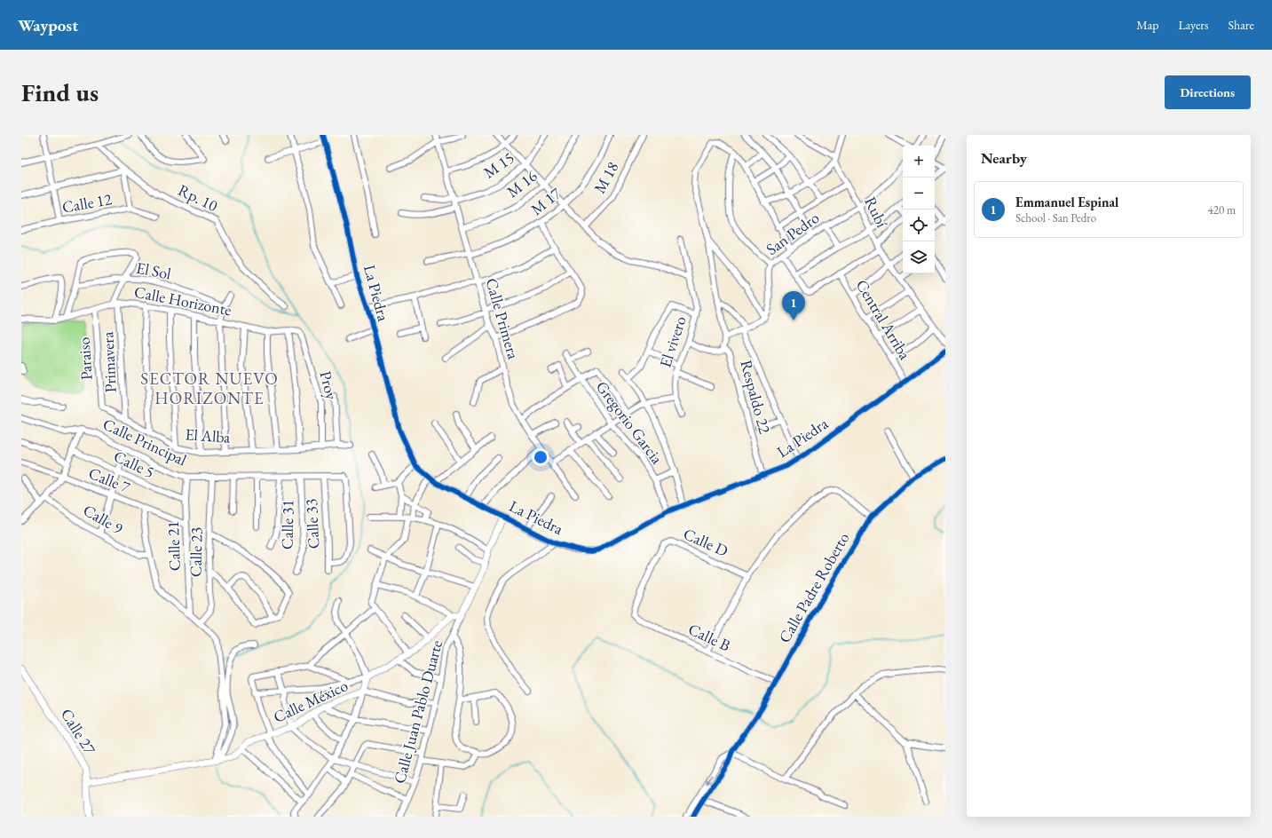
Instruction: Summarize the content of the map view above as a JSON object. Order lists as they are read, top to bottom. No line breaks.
{"streets":{"street":["M 15","M 18","M 16","Rp. 10","M 17","Calle 12","Rubí","San Pedro","El Sol","La Piedra","Calle Horizonte","Calle Primera","Central Arriba","El vivero","Paraiso","Primavera","Proy","Respaldo 22","Gregorio Garcia","El Alba","Calle Principal","Calle 5","Calle 7","Calle 9","Calle 33","Calle 31","Calle D","Calle 21","Calle 23","Calle Padre Roberto","Calle B","Calle México","Calle Juan Pablo Duarte","Calle 27"]},"crossings":[["M 15","Calle Primera"],["M 16","Calle Primera"],["M 17","Calle Primera"],["Rubí","San Pedro"],["La Piedra","Central Arriba"],["La Piedra","Respaldo 22"],["La Piedra","Gregorio Garcia"],["La Piedra","Calle Juan Pablo Duarte"],["Calle Horizonte","Paraiso"],["Calle Horizonte","Primavera"],["Calle Horizonte","Proy"],["Paraiso","El Alba"],["Primavera","El Alba"],["Proy","El Alba"],["Calle Principal","Calle 33"],["Calle Principal","Calle 31"],["Calle Principal","Calle 21"],["Calle Principal","Calle 23"],["Calle 5","Calle 21"],["Calle 7","Calle 9"],["Calle 7","Calle 21"],["Calle 9","Calle 21"],["Calle 9","Calle 23"],["Calle 9","Calle México"],["Calle D","Calle B"],["Calle Padre Roberto","Calle B"],["Calle México","Calle 27"]],"districts":["SECTOR NUEVO HORIZONTE"],"page":{"header":"Waypost","nav":["Map","Layers","Share"],"buttons":"Directions","title":"Find us","heading":"Nearby","map_buttons":["+","−"],"list":[{"mark":"1","name":"Emmanuel Espinal","note":"School · San Pedro","value":"420 m"}],"pins":"1"}}
